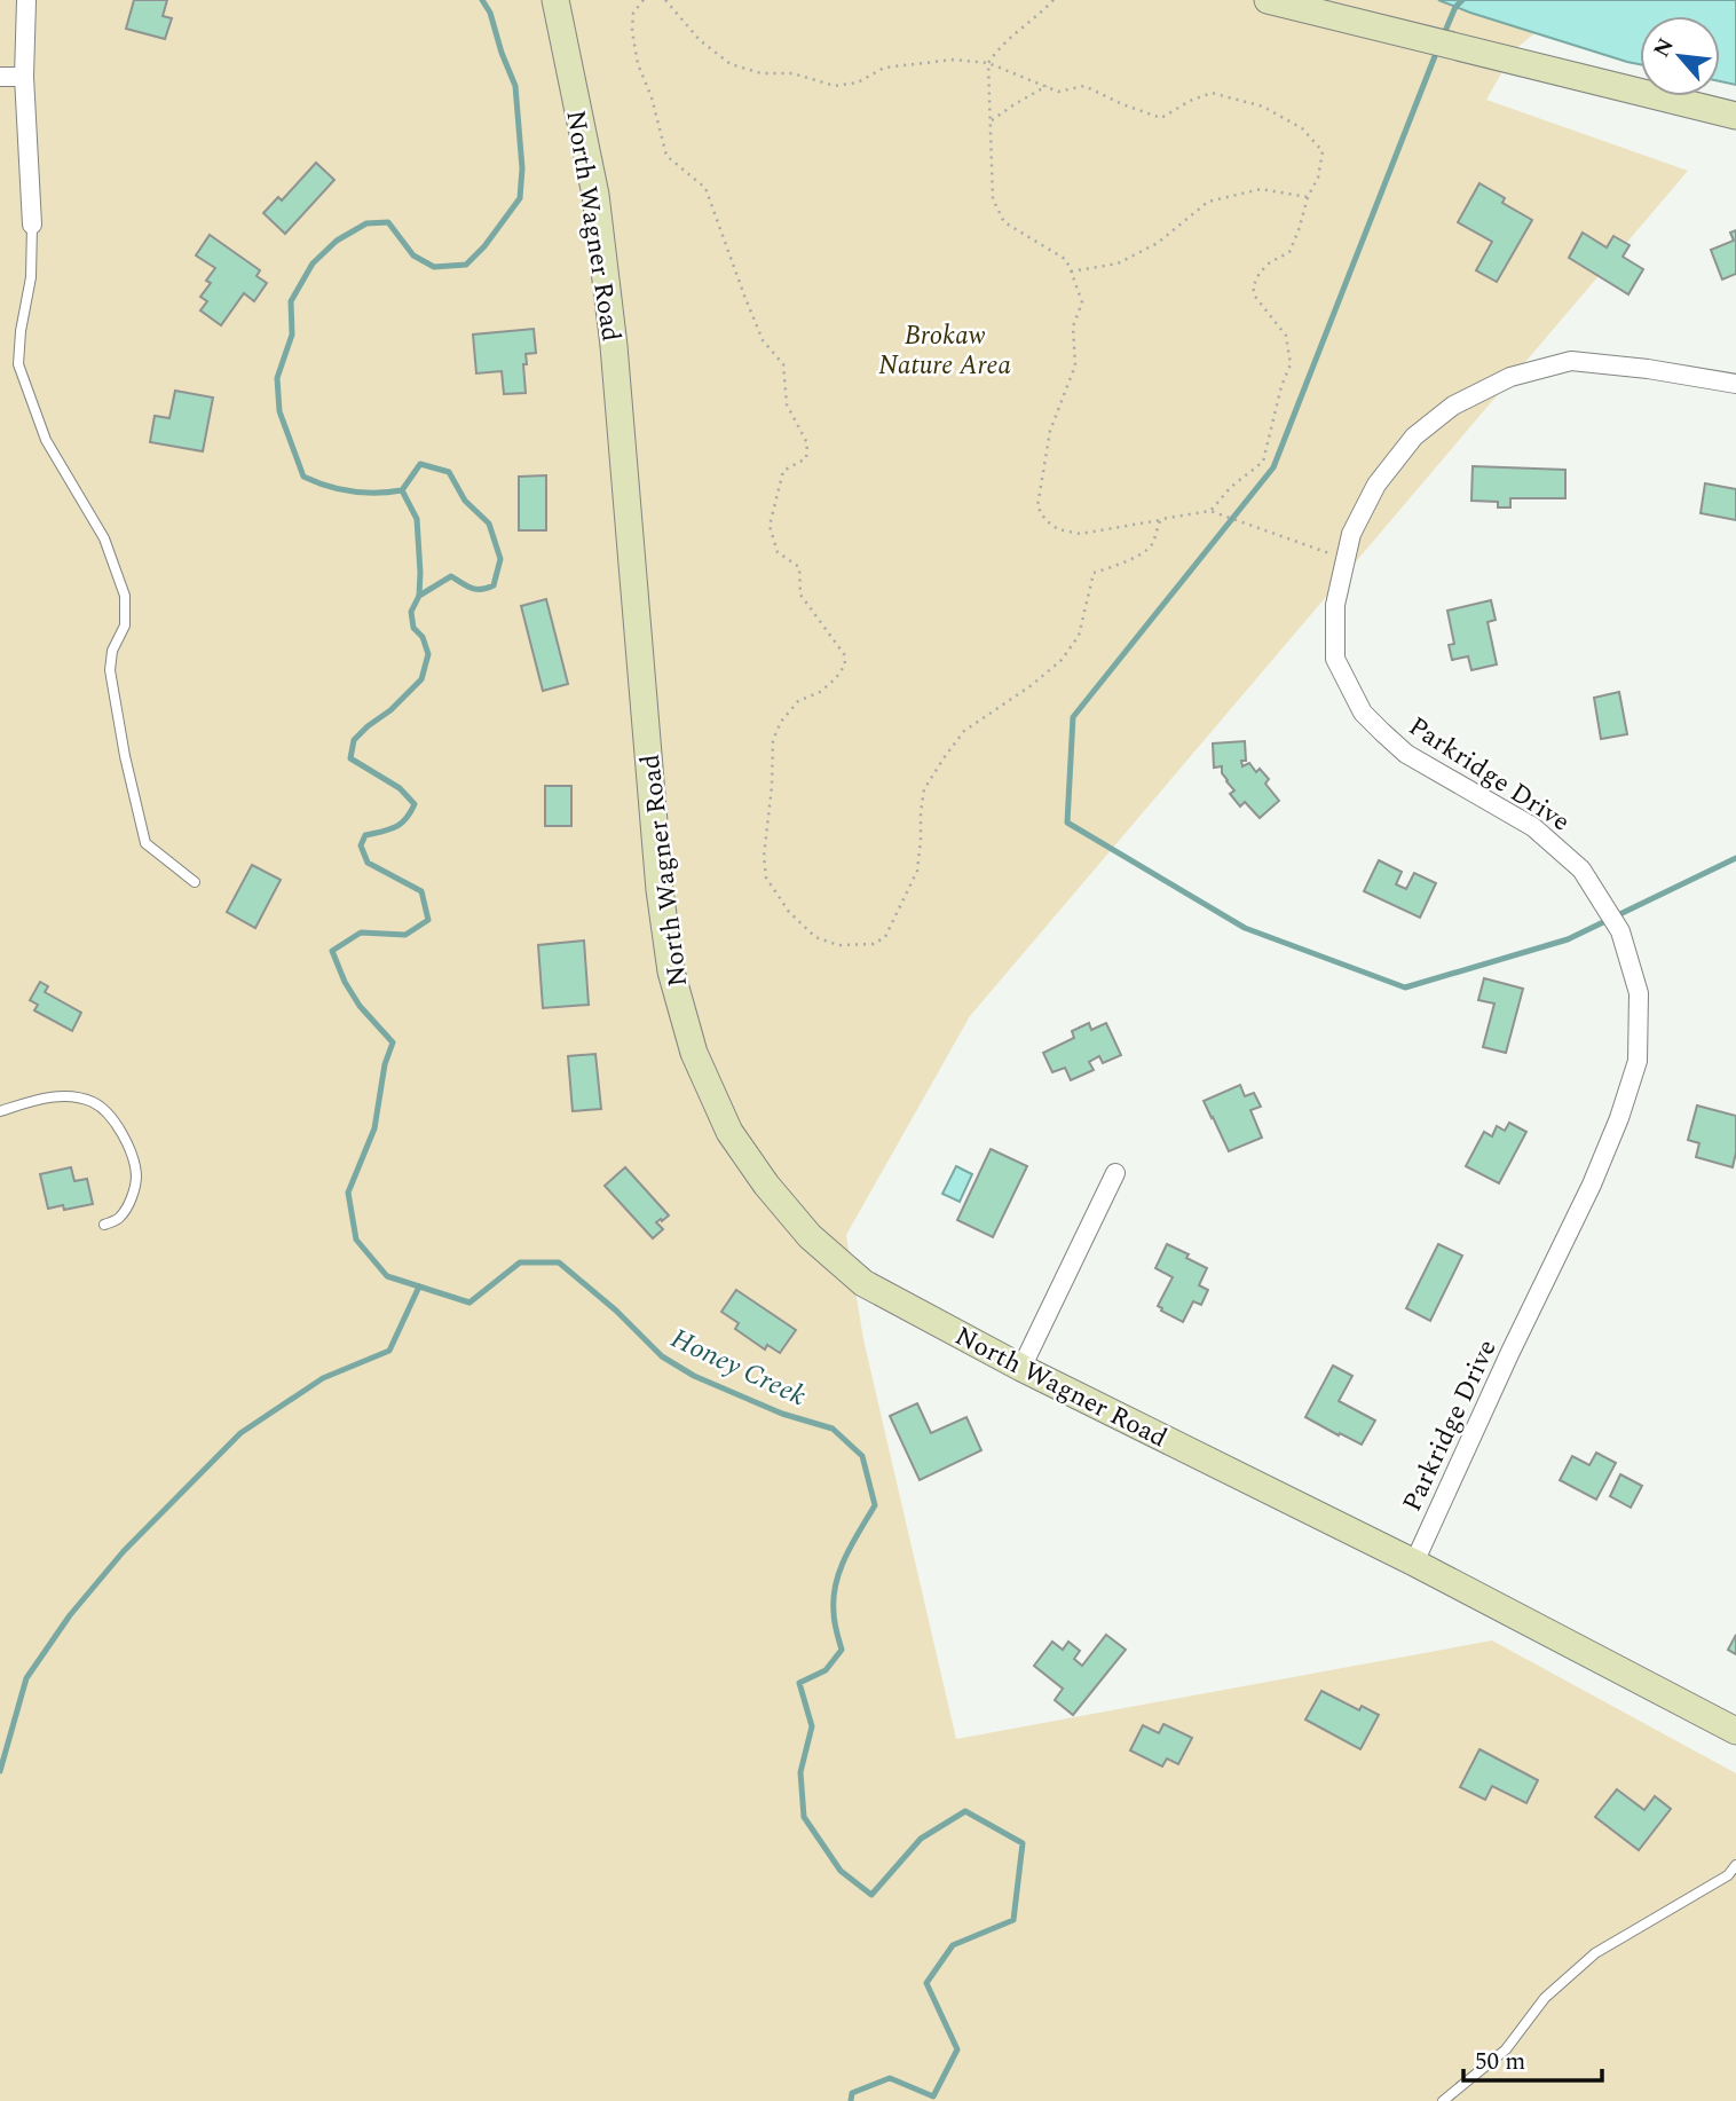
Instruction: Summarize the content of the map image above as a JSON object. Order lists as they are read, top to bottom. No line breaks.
{"streets":{"street":["North Wagner Road","Parkridge Drive"]},"crossings":[["North Wagner Road","Parkridge Drive"]],"water":["Honey Creek"],"parks":["Brokaw Nature Area"],"scale_bar":"50 m","north":"top left"}
